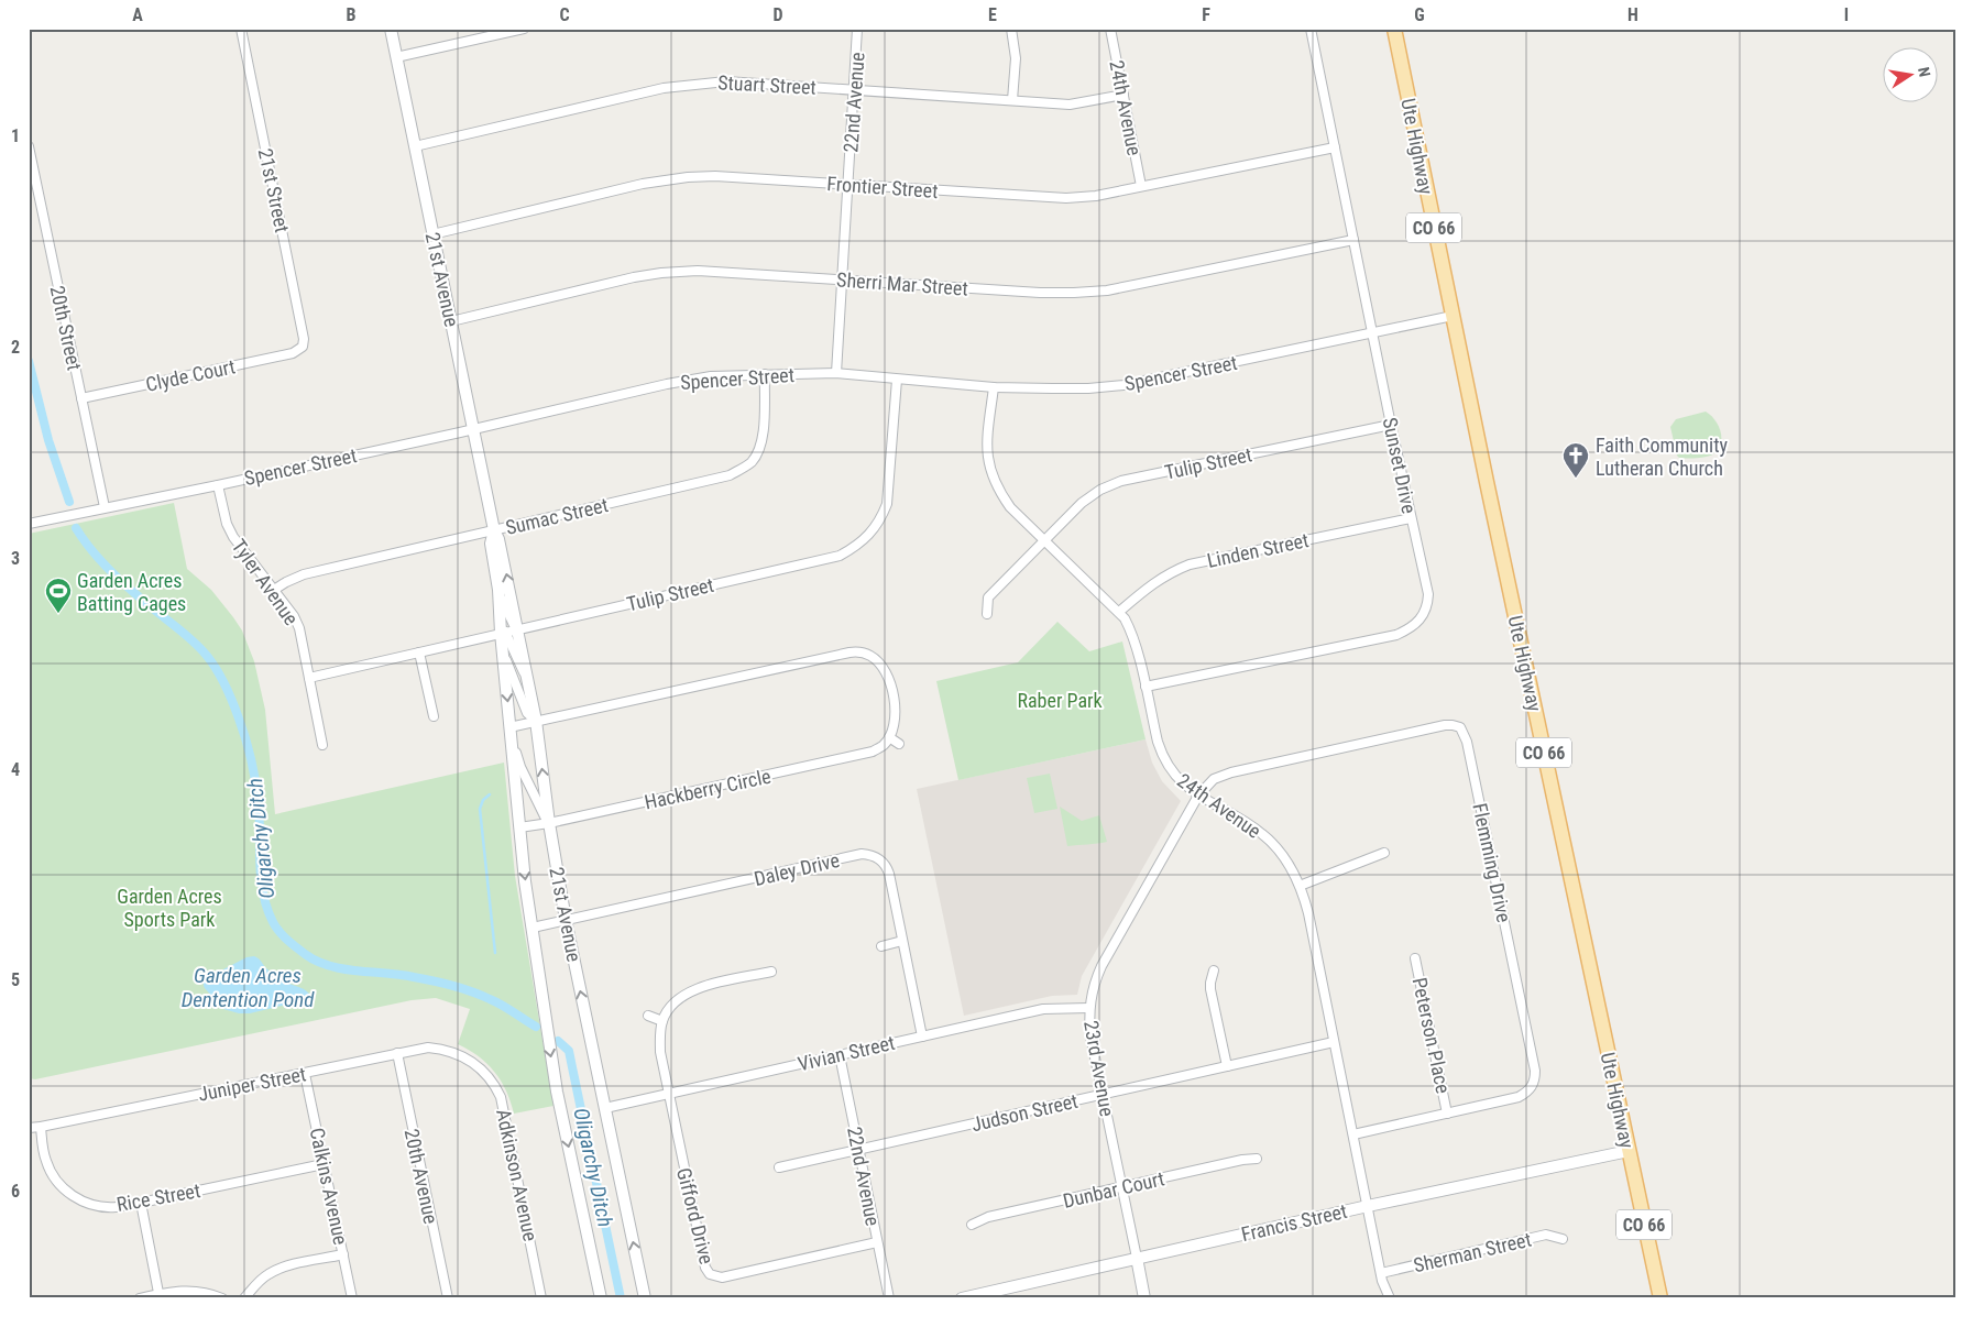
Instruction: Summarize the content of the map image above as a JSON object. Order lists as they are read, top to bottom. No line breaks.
{"streets":{"main road":["Ute Highway","CO 66"],"street":["Stuart Street","22nd Avenue","24th Avenue","Frontier Street","21st Street","21st Avenue","Sherri Mar Street","20th Street","Spencer Street","Clyde Court","Tulip Street","Sunset Drive","Sumac Street","Linden Street","Tyler Avenue","Hackberry Circle","Flemming Drive","Daley Drive","Peterson Place","Vivian Street","23rd Avenue","Juniper Street","Judson Street","Adkinson Avenue","20th Avenue","Calkins Avenue","Dunbar Court","Rice Street","Gifford Drive","Francis Street","Sherman Street"]},"crossings":[["Stuart Street","22nd Avenue"],["Stuart Street","24th Avenue"],["Stuart Street","21st Avenue"],["22nd Avenue","Frontier Street"],["22nd Avenue","Sherri Mar Street"],["22nd Avenue","Spencer Street"],["22nd Avenue","Vivian Street"],["22nd Avenue","Judson Street"],["22nd Avenue","Gifford Drive"],["24th Avenue","Frontier Street"],["24th Avenue","Spencer Street"],["24th Avenue","Tulip Street"],["24th Avenue","Sunset Drive"],["24th Avenue","Linden Street"],["24th Avenue","Flemming Drive"],["24th Avenue","23rd Avenue"],["24th Avenue","Judson Street"],["24th Avenue","Francis Street"],["24th Avenue","Sherman Street"],["Ute Highway","Spencer Street"],["Ute Highway","Francis Street"],["Frontier Street","21st Avenue"],["Frontier Street","Sunset Drive"],["21st Street","Clyde Court"],["21st Avenue","Sherri Mar Street"],["21st Avenue","Spencer Street"],["21st Avenue","Tulip Street"],["21st Avenue","Sumac Street"],["21st Avenue","Hackberry Circle"],["21st Avenue","Daley Drive"],["21st Avenue","Vivian Street"],["Sherri Mar Street","Sunset Drive"],["20th Street","Spencer Street"],["20th Street","Clyde Court"],["Spencer Street","Tulip Street"],["Spencer Street","Sunset Drive"],["Spencer Street","Sumac Street"],["Spencer Street","Tyler Avenue"],["Tulip Street","Sunset Drive"],["Tulip Street","Tyler Avenue"],["Sunset Drive","Linden Street"],["Sumac Street","Tyler Avenue"],["Flemming Drive","23rd Avenue"],["Vivian Street","23rd Avenue"],["Vivian Street","Gifford Drive"],["23rd Avenue","Judson Street"],["23rd Avenue","Dunbar Court"],["23rd Avenue","Francis Street"],["Juniper Street","Adkinson Avenue"],["Juniper Street","20th Avenue"],["Juniper Street","Calkins Avenue"],["Juniper Street","Rice Street"],["Calkins Avenue","Rice Street"]],"water":["Oligarchy Ditch","Garden Acres Dentention Pond"],"parks":["Raber Park","Garden Acres Sports Park"],"places":{"church":["Faith Community Lutheran Church"],"sports":["Garden Acres Batting Cages"]},"north":"right","grid":{"columns":["A","B","C","D","E","F","G","H","I"],"rows":["1","2","3","4","5","6"]}}
